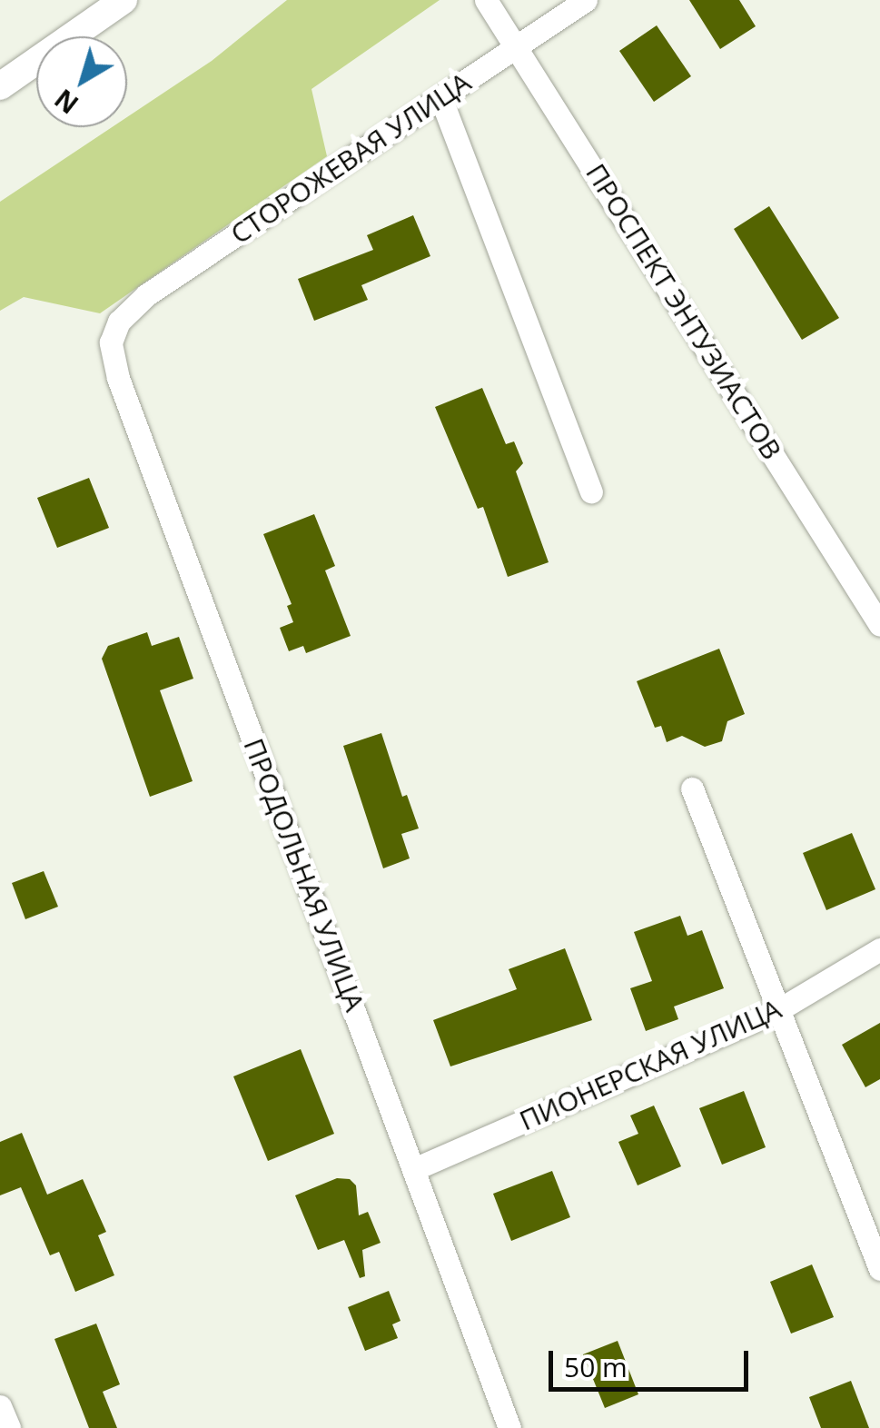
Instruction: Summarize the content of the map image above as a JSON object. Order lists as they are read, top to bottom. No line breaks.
{"streets":{"street":["СТОРОЖЕВАЯ УЛИЦА","ПРОСПЕКТ ЭНТУЗИАСТОВ","ПРОДОЛЬНАЯ УЛИЦА","ПИОНЕРСКАЯ УЛИЦА"]},"crossings":[["СТОРОЖЕВАЯ УЛИЦА","ПРОСПЕКТ ЭНТУЗИАСТОВ"],["СТОРОЖЕВАЯ УЛИЦА","ПРОДОЛЬНАЯ УЛИЦА"],["ПРОДОЛЬНАЯ УЛИЦА","ПИОНЕРСКАЯ УЛИЦА"]],"scale_bar":"50 m","north":"bottom left"}
